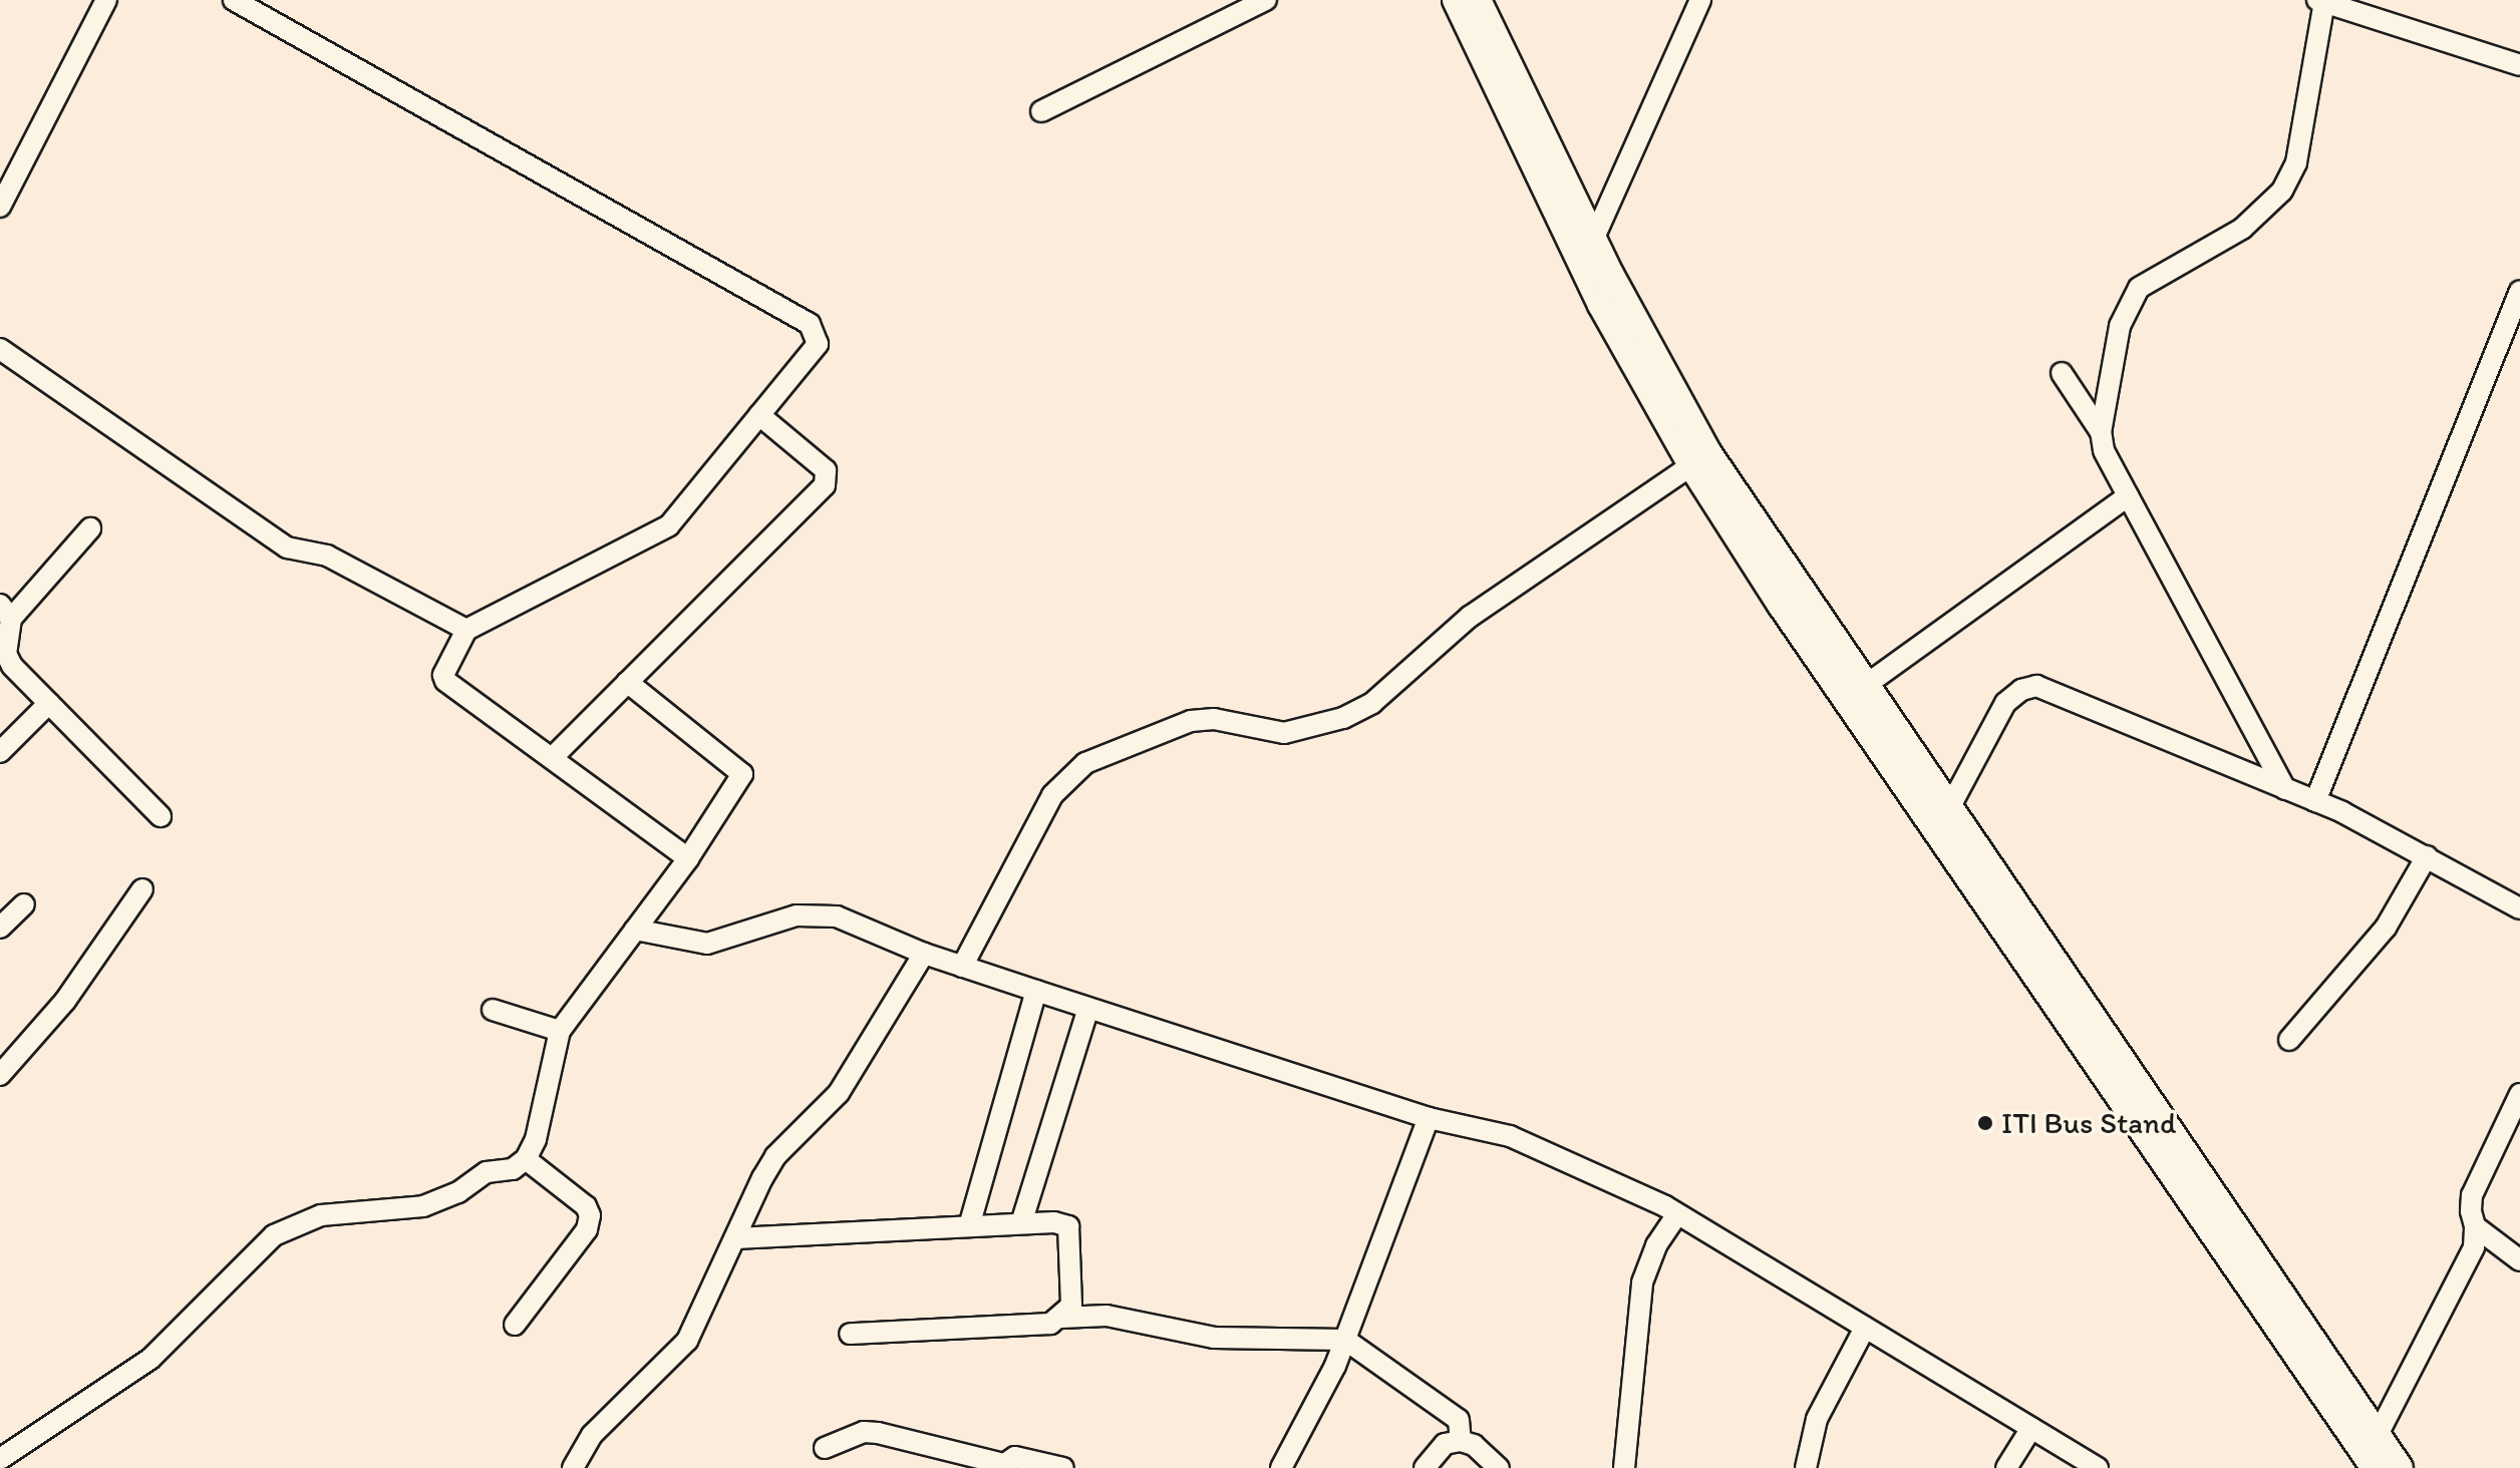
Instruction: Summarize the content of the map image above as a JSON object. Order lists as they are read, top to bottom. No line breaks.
{"places":["ITI Bus Stand"]}
